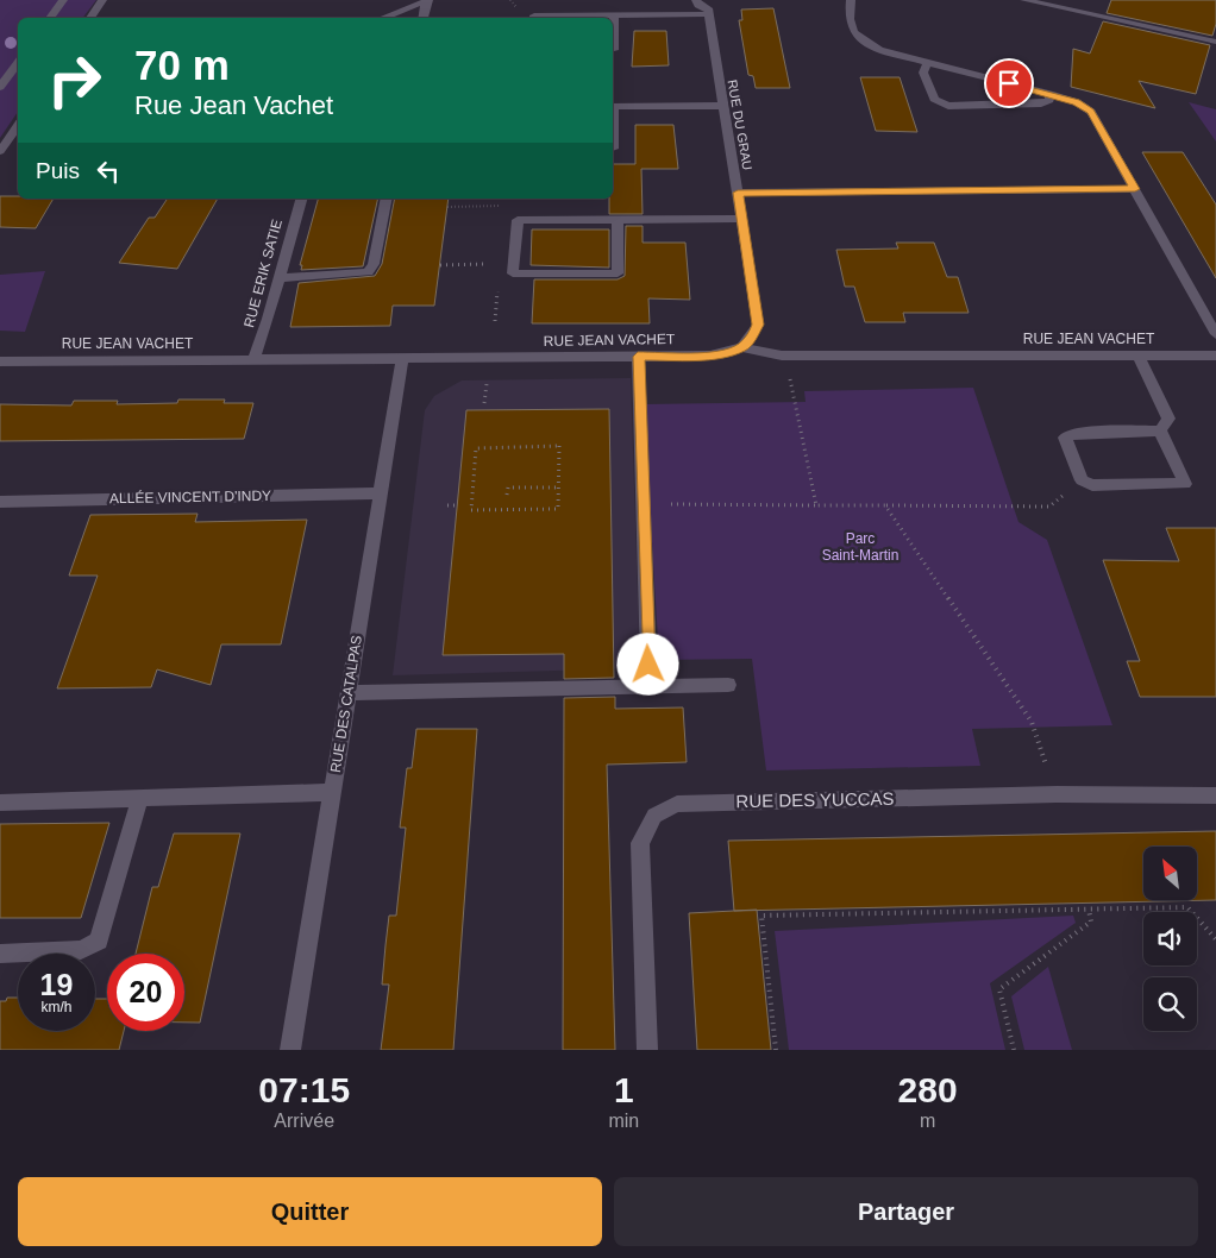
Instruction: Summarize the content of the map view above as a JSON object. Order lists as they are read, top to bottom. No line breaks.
{"streets":{"street":["RUE DU GRAU","RUE ERIK SATIE","RUE JEAN VACHET","ALLÉE VINCENT D'INDY","RUE DES CATALPAS","RUE DES YUCCAS"]},"crossings":[["RUE DU GRAU","RUE JEAN VACHET"],["RUE ERIK SATIE","RUE JEAN VACHET"],["RUE JEAN VACHET","RUE DES CATALPAS"],["ALLÉE VINCENT D'INDY","RUE DES CATALPAS"]],"parks":["Parc Saint-Martin"],"north":"top left","page":{"turn":["70 m","Rue Jean Vachet"],"then":"Puis","speed":"19 km/h","limit":"20","eta":["07:15","Arrivée","1","min","280","m"],"buttons":["Quitter","Partager"]}}
